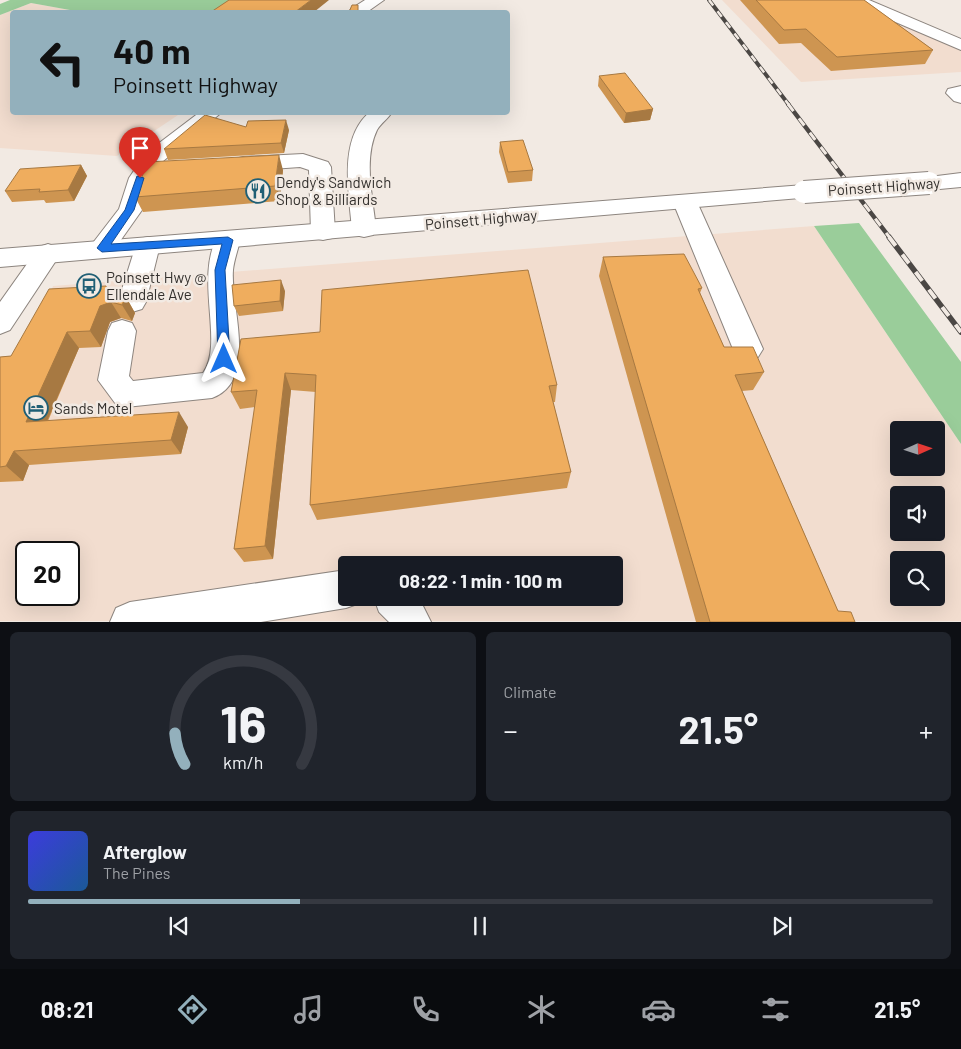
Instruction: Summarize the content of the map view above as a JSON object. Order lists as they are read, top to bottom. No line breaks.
{"streets":{"main road":["Poinsett Highway"]},"places":{"restaurant":["Dendy's Sandwich Shop & Billiards"],"bus stop":["Poinsett Hwy @ Ellendale Ave"],"hotel":["Sands Motel"]},"north":"right","page":{"turn":["40 m","Poinsett Highway"],"limit":"20","trip":"08:22 · 1 min · 100 m","tile":"Climate","heat":["−","21.5°","+"],"song":["Afterglow","The Pines"],"tabs":["08:21","21.5°"],"gauge":["16","km/h"]}}
